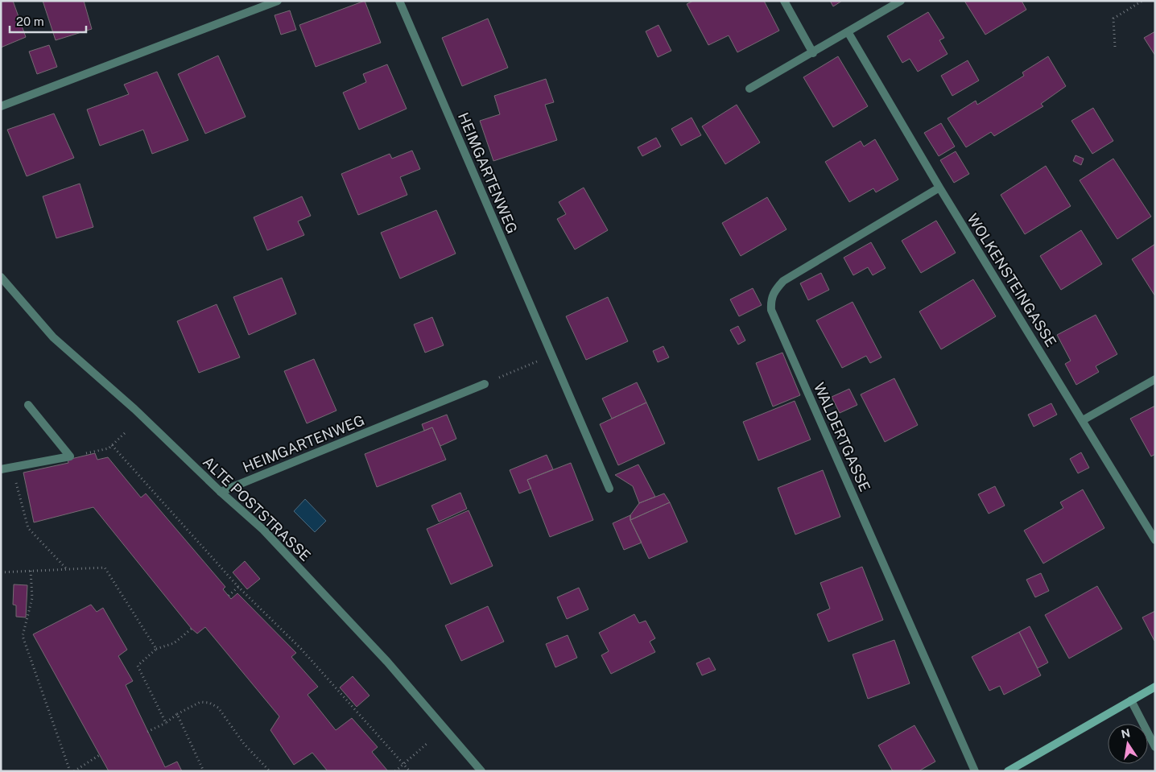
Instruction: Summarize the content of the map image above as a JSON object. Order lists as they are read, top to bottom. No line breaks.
{"streets":{"street":["HEIMGARTENWEG","WOLKENSTEINGASSE","WALDERTGASSE","ALTE POSTSTRASSE"]},"crossings":[["HEIMGARTENWEG","ALTE POSTSTRASSE"],["WOLKENSTEINGASSE","WALDERTGASSE"]],"scale_bar":"20 m","north":"top"}
